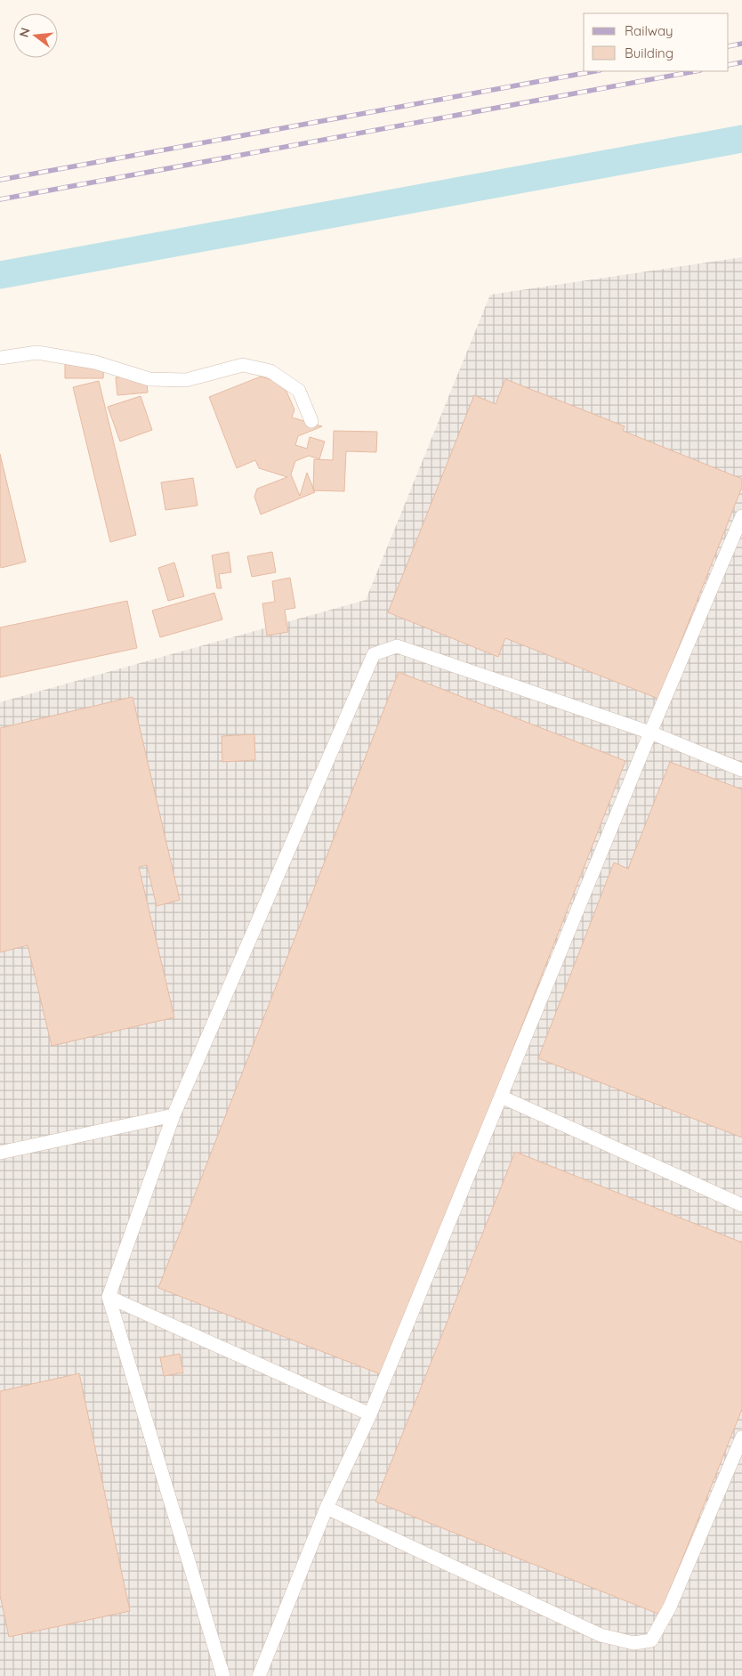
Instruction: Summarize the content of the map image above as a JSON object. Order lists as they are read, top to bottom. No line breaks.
{"legend":["Railway","Building"],"north":"left"}
